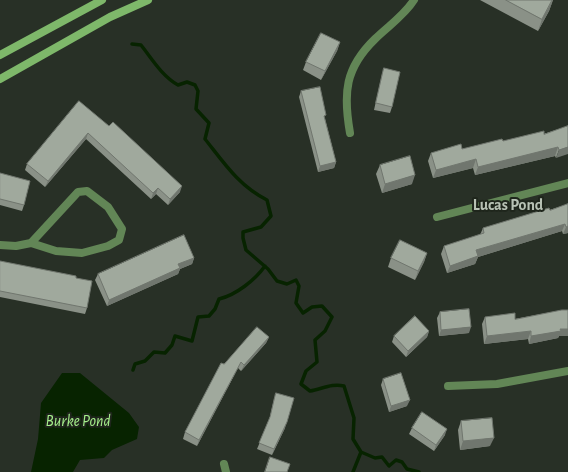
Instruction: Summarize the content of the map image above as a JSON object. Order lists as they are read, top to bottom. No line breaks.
{"districts":["Lucas Pond"],"water":["Burke Pond"]}
